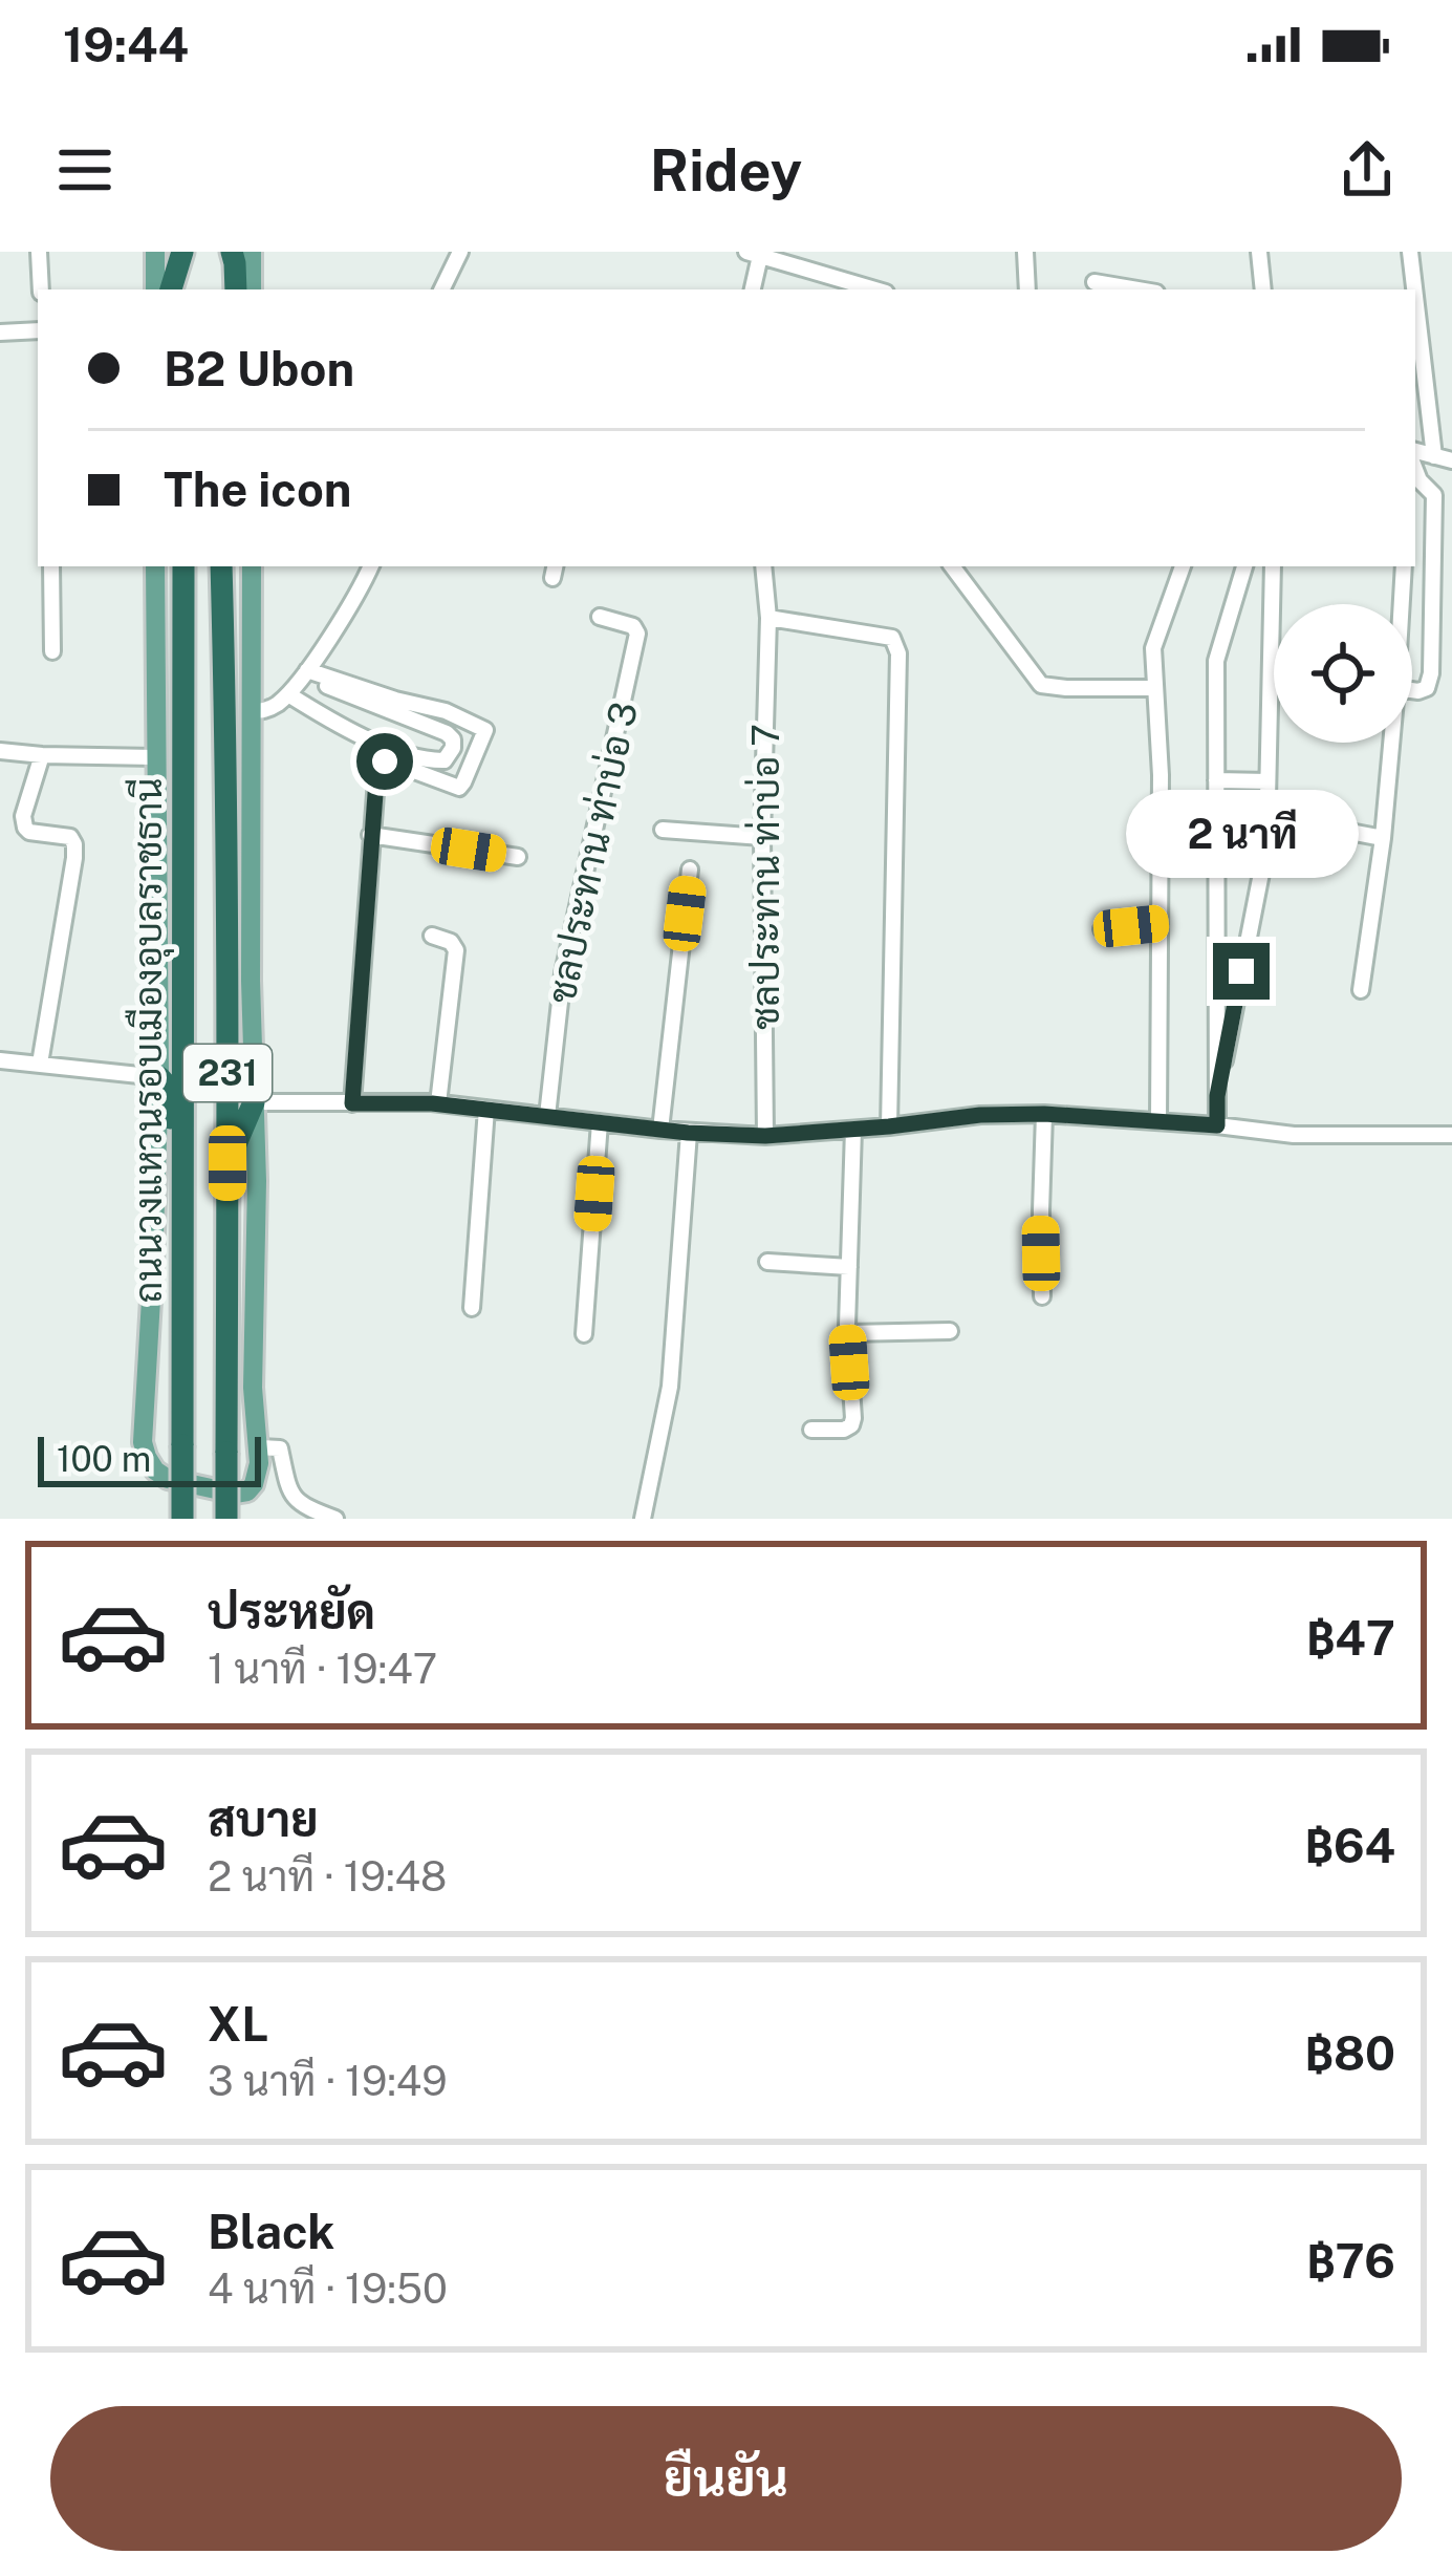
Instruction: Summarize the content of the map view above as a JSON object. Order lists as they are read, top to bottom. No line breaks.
{"streets":{"highway":["ถนนวงแหวนรอบเมืองอุบลราชธานี","231"],"street":["ชลประทาน ท่าบ่อ 3","ชลประทาน ท่าบ่อ 7"]},"scale_bar":"100 m","page":{"status":"19:44","header":"Ridey","banner":["B2 Ubon","The icon"],"bubble":"2 นาที","scale":"100 m","list":[{"name":"ประหยัด","note":"1 นาที · 19:47","value":"฿47"},{"name":"สบาย","note":"2 นาที · 19:48","value":"฿64"},{"name":"XL","note":"3 นาที · 19:49","value":"฿80"},{"name":"Black","note":"4 นาที · 19:50","value":"฿76"}],"buttons":"ยืนยัน"}}
